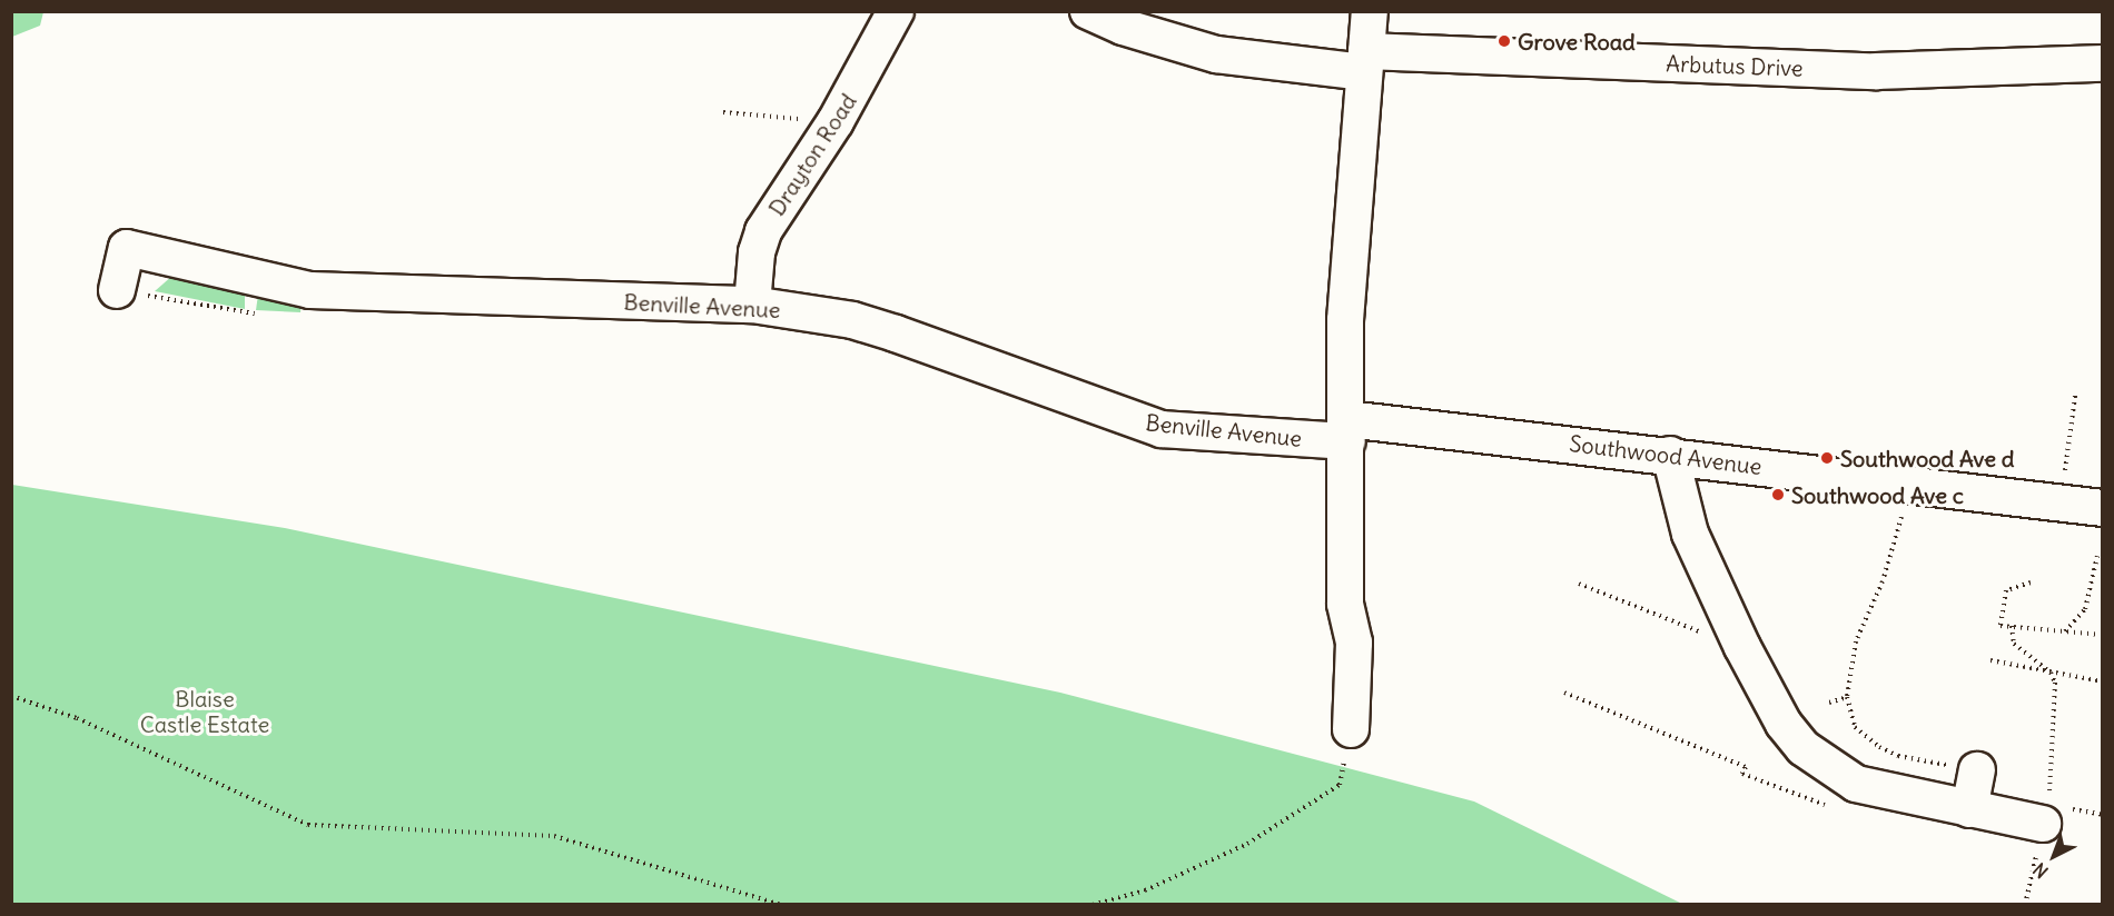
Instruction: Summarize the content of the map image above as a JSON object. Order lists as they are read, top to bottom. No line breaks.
{"streets":{"street":["Arbutus Drive","Drayton Road","Benville Avenue","Southwood Avenue"]},"crossings":[["Drayton Road","Benville Avenue"],["Benville Avenue","Southwood Avenue"]],"parks":["Blaise Castle Estate"],"places":["Grove Road","Southwood Ave d","Southwood Ave c"],"north":"bottom left"}
